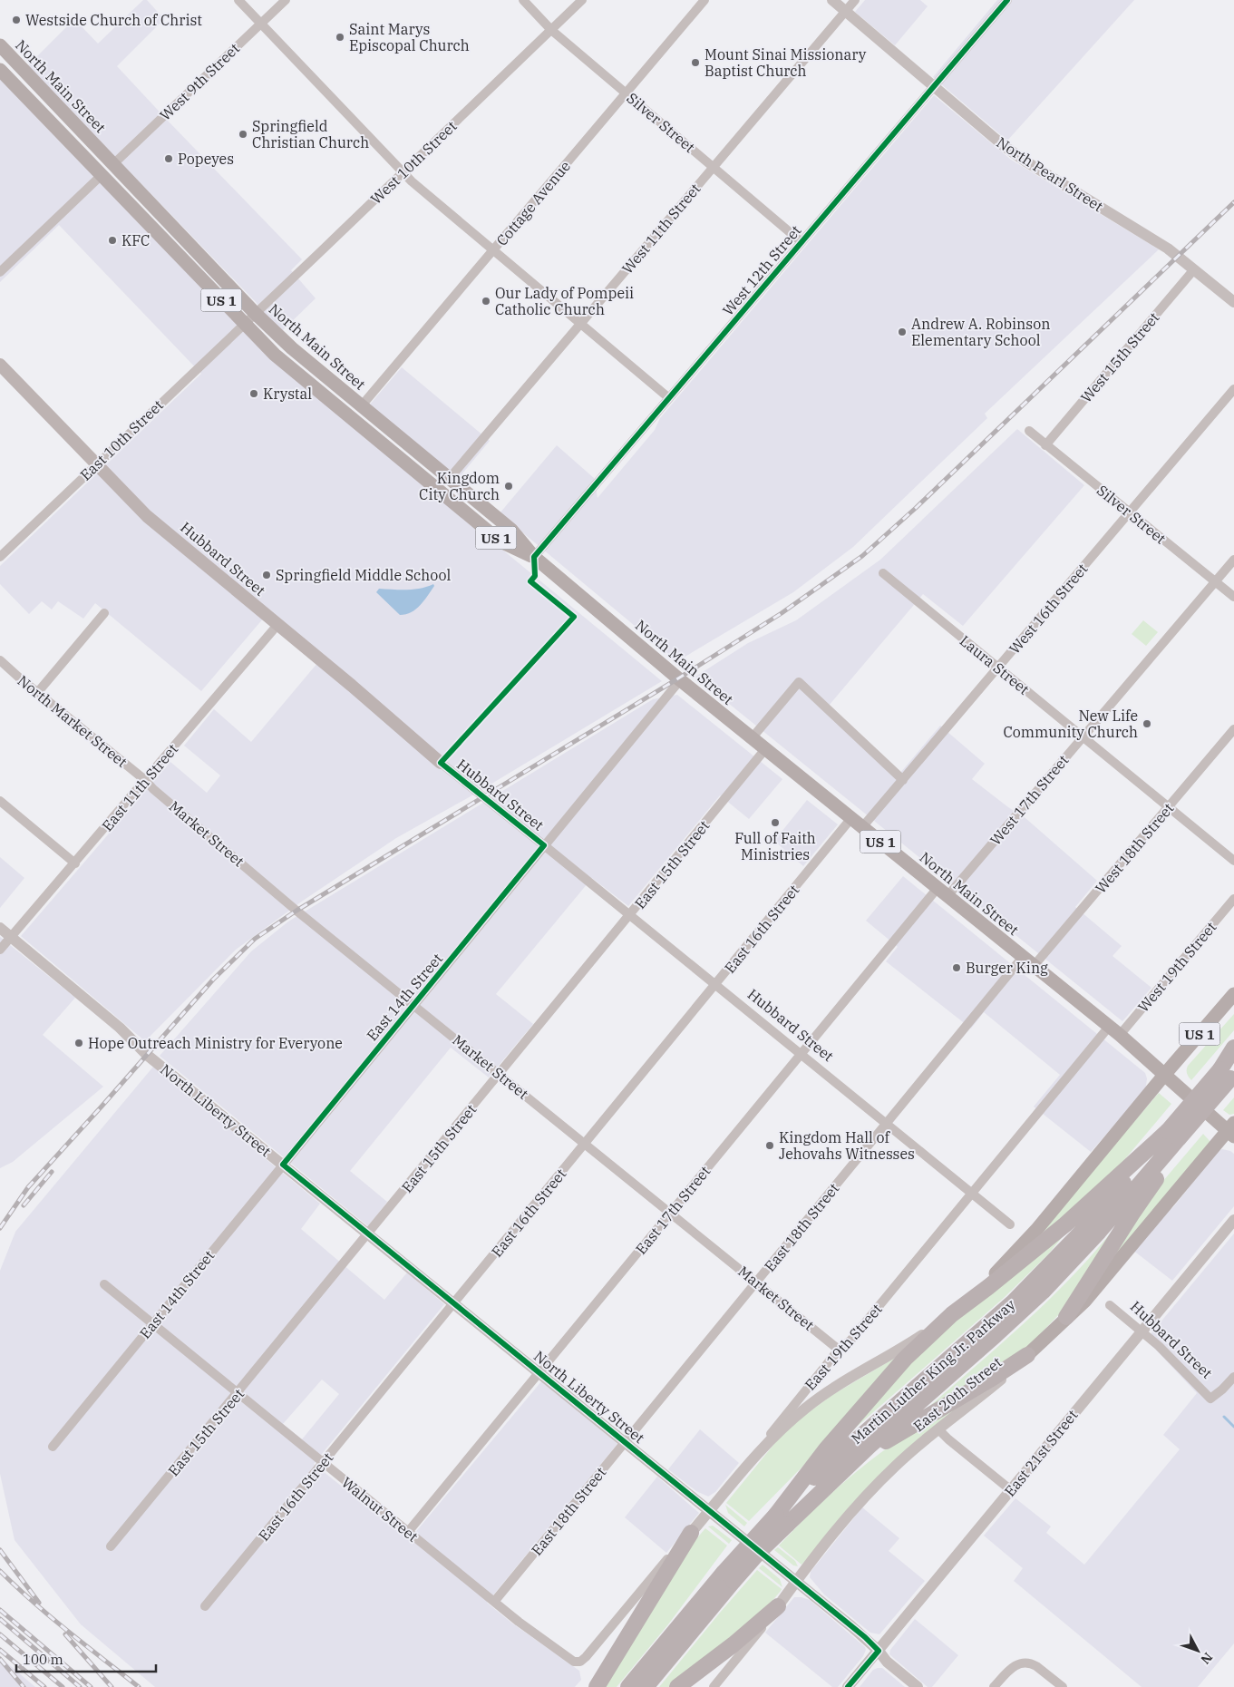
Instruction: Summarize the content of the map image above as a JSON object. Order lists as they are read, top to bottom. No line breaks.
{"streets":{"highway":["Martin Luther King Jr. Parkway"],"main road":["North Main Street","US 1","Hubbard Street","East 20th Street"],"street":["West 9th Street","Silver Street","West 10th Street","North Pearl Street","Cottage Avenue","West 11th Street","West 12th Street","West 15th Street","East 10th Street","West 16th Street","Laura Street","North Market Street","East 11th Street","West 17th Street","Market Street","West 18th Street","East 15th Street","East 16th Street","West 19th Street","East 14th Street","North Liberty Street","East 17th Street","East 18th Street","East 19th Street","East 21st Street","Walnut Street"]},"crossings":[["West 9th Street","North Main Street"],["North Main Street","West 10th Street"],["North Main Street","Cottage Avenue"],["North Main Street","West 11th Street"],["North Main Street","West 12th Street"],["North Main Street","US 1"],["North Main Street","East 10th Street"],["North Main Street","West 16th Street"],["North Main Street","West 17th Street"],["North Main Street","West 18th Street"],["North Main Street","East 15th Street"],["North Main Street","East 16th Street"],["North Main Street","West 19th Street"],["North Main Street","East 14th Street"],["North Main Street","East 17th Street"],["North Main Street","East 18th Street"],["North Main Street","East 19th Street"],["North Main Street","East 20th Street"],["Silver Street","West 10th Street"],["Silver Street","Cottage Avenue"],["Silver Street","West 11th Street"],["Silver Street","West 12th Street"],["Silver Street","West 15th Street"],["Silver Street","West 16th Street"],["Silver Street","West 17th Street"],["West 10th Street","East 10th Street"],["North Pearl Street","West 11th Street"],["North Pearl Street","West 12th Street"],["North Pearl Street","West 15th Street"],["East 10th Street","Hubbard Street"],["Hubbard Street","East 11th Street"],["Hubbard Street","East 15th Street"],["Hubbard Street","East 16th Street"],["Hubbard Street","East 14th Street"],["Hubbard Street","East 17th Street"],["Hubbard Street","East 18th Street"],["Hubbard Street","East 19th Street"],["Hubbard Street","East 21st Street"],["West 16th Street","Laura Street"],["West 16th Street","East 16th Street"],["Laura Street","West 17th Street"],["Laura Street","West 18th Street"],["North Market Street","East 11th Street"],["North Market Street","Market Street"],["East 11th Street","Market Street"],["East 11th Street","North Liberty Street"],["West 17th Street","East 17th Street"],["Market Street","East 15th Street"],["Market Street","East 16th Street"],["Market Street","East 14th Street"],["Market Street","East 17th Street"],["Market Street","East 18th Street"],["Market Street","East 19th Street"],["East 15th Street","North Liberty Street"],["East 15th Street","Walnut Street"],["East 16th Street","North Liberty Street"],["East 16th Street","Walnut Street"],["West 19th Street","East 19th Street"],["East 14th Street","North Liberty Street"],["East 14th Street","Walnut Street"],["North Liberty Street","East 17th Street"],["North Liberty Street","East 18th Street"],["North Liberty Street","East 19th Street"],["North Liberty Street","East 20th Street"],["North Liberty Street","East 21st Street"],["East 17th Street","Walnut Street"],["East 18th Street","Walnut Street"],["East 19th Street","Walnut Street"]],"places":["Westside Church of Christ","Saint Marys Episcopal Church","Mount Sinai Missionary Baptist Church","Springfield Christian Church","Popeyes","KFC","Our Lady of Pompeii Catholic Church","Andrew A. Robinson Elementary School","Krystal","Kingdom City Church","Springfield Middle School","New Life Community Church","Full of Faith Ministries","Burger King","Hope Outreach Ministry for Everyone","Kingdom Hall of Jehovahs Witnesses"],"scale_bar":"100 m","north":"bottom right"}
